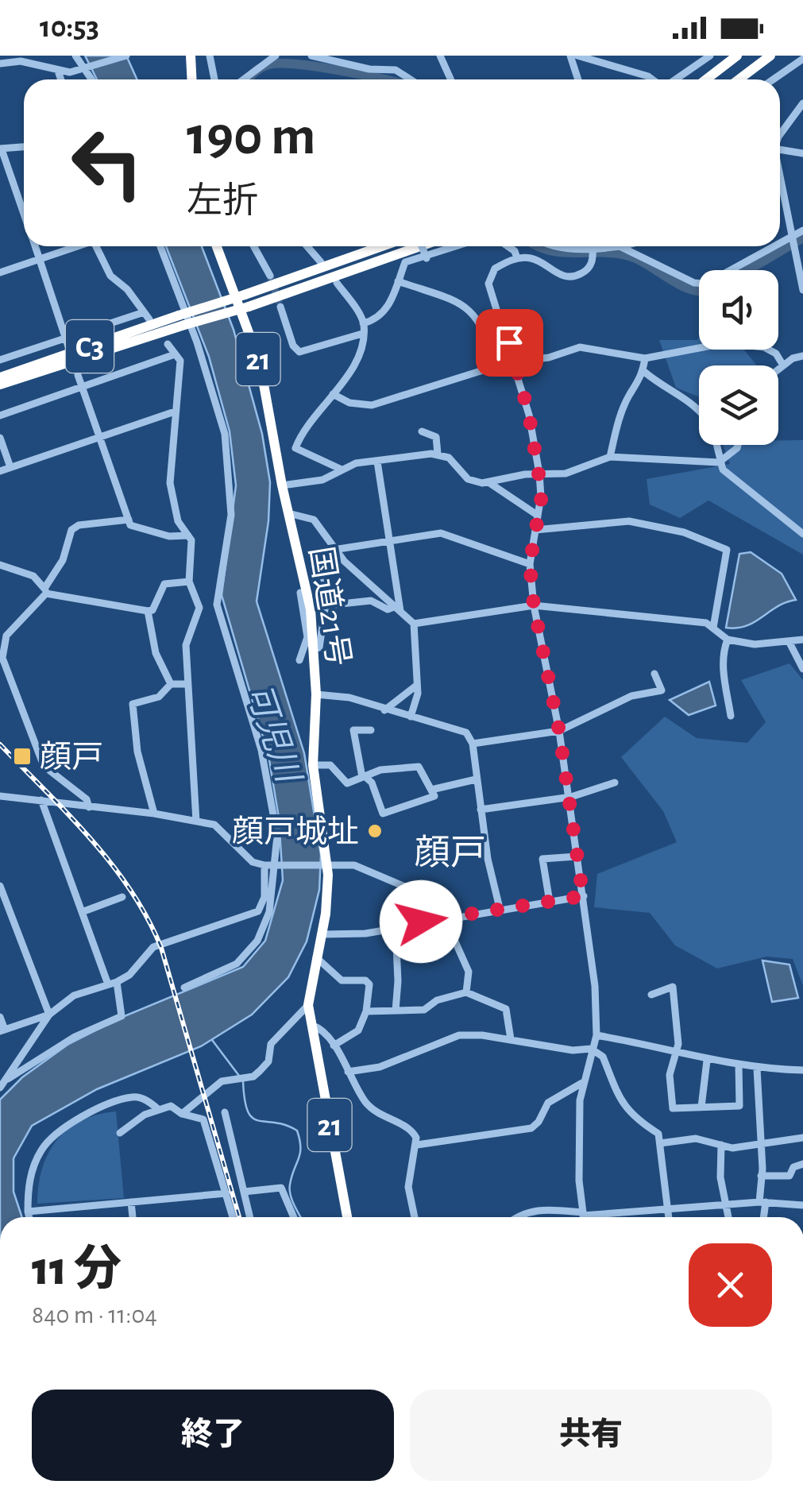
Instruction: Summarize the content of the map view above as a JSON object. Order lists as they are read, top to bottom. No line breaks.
{"streets":{"highway":["C3","21","国道21号"]},"districts":["顔戸"],"water":["可児川"],"places":{"transit":["顔戸"],"other":["顔戸城址"]},"page":{"status":"10:53","turn":["190 m","左折"],"heading":["11 分","840 m · 11:04"],"buttons":["終了","共有"]}}
